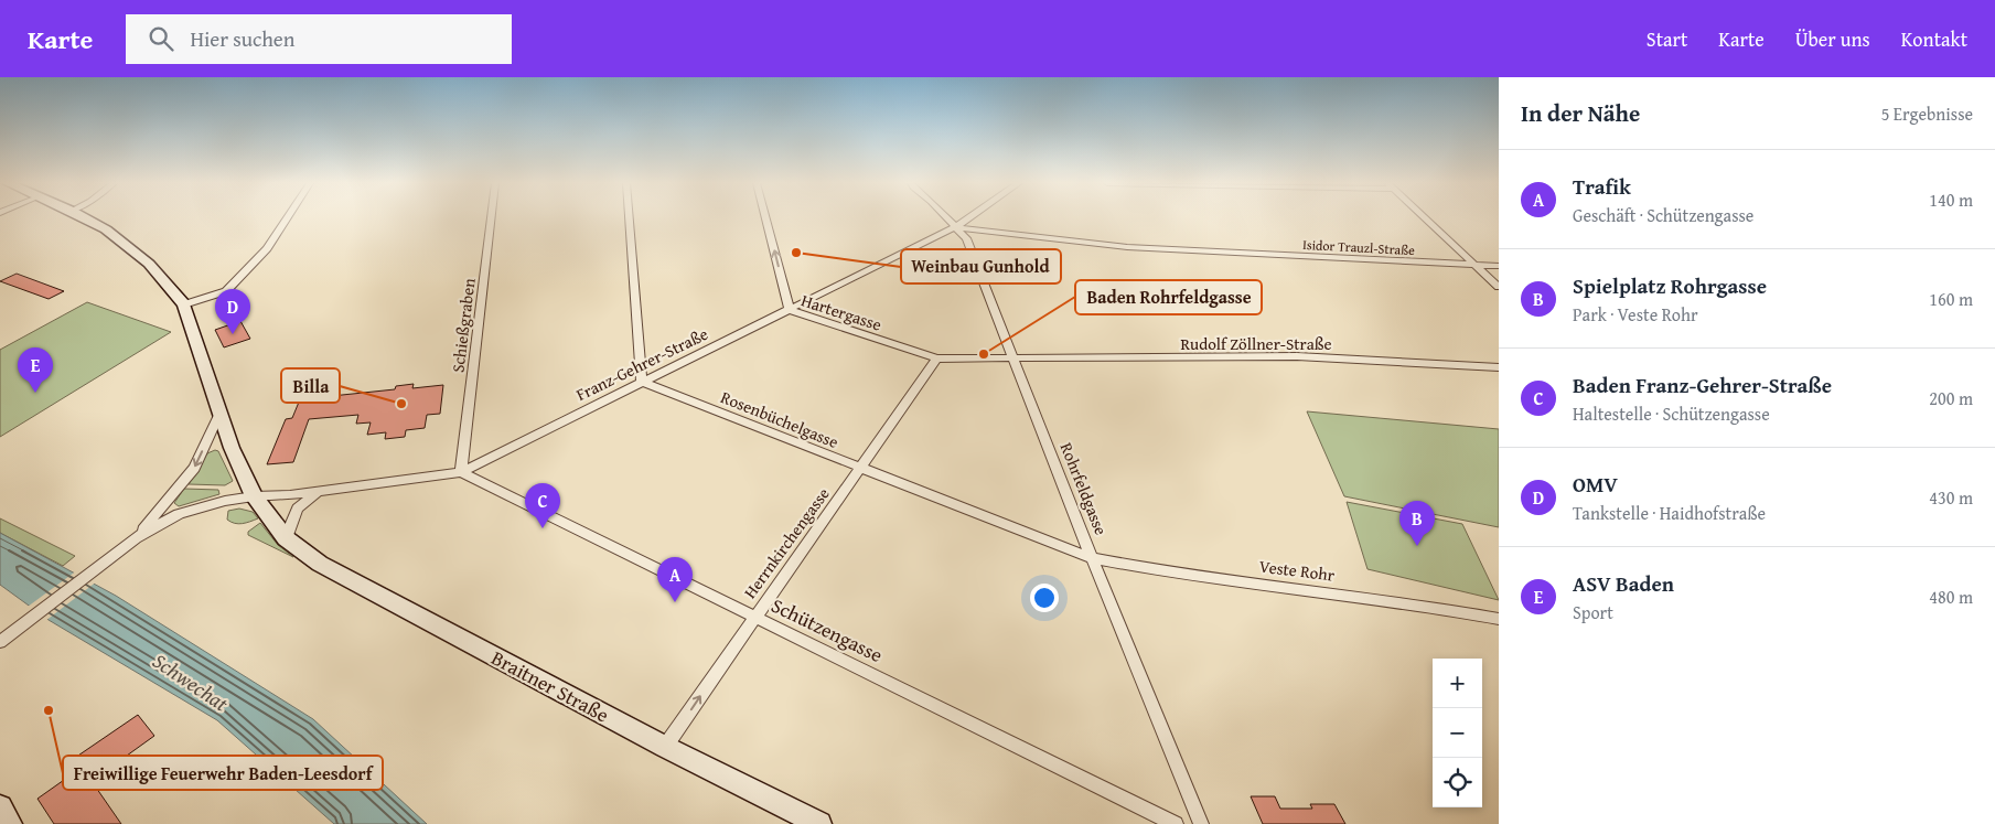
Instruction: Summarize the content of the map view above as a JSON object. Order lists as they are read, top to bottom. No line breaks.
{"streets":{"main road":["Braitner Straße"],"street":["Isidor Trauzl-Straße","Hartergasse","Schießgraben","Rudolf Zöllner-Straße","Franz-Gehrer-Straße","Rosenbüchelgasse","Rohrfeldgasse","Herrnkirchengasse","Veste Rohr","Schützengasse"]},"crossings":[["Isidor Trauzl-Straße","Franz-Gehrer-Straße"],["Isidor Trauzl-Straße","Rohrfeldgasse"],["Hartergasse","Rudolf Zöllner-Straße"],["Hartergasse","Franz-Gehrer-Straße"],["Hartergasse","Rohrfeldgasse"],["Hartergasse","Herrnkirchengasse"],["Schießgraben","Franz-Gehrer-Straße"],["Schießgraben","Schützengasse"],["Rudolf Zöllner-Straße","Rohrfeldgasse"],["Franz-Gehrer-Straße","Rosenbüchelgasse"],["Franz-Gehrer-Straße","Rohrfeldgasse"],["Franz-Gehrer-Straße","Schützengasse"],["Franz-Gehrer-Straße","Braitner Straße"],["Rosenbüchelgasse","Rohrfeldgasse"],["Rosenbüchelgasse","Herrnkirchengasse"],["Rosenbüchelgasse","Veste Rohr"],["Rohrfeldgasse","Veste Rohr"],["Herrnkirchengasse","Schützengasse"],["Herrnkirchengasse","Braitner Straße"]],"water":["Schwechat"],"places":["Weinbau Gunhold","Baden Rohrfeldgasse","Billa","Freiwillige Feuerwehr Baden-Leesdorf"],"page":{"header":"Karte","search":"Hier suchen","nav":["Start","Karte","Über uns","Kontakt"],"heading":["In der Nähe","5 Ergebnisse"],"list":[{"mark":"A","name":"Trafik","note":"Geschäft · Schützengasse","value":"140 m"},{"mark":"B","name":"Spielplatz Rohrgasse","note":"Park · Veste Rohr","value":"160 m"},{"mark":"C","name":"Baden Franz-Gehrer-Straße","note":"Haltestelle · Schützengasse","value":"200 m"},{"mark":"D","name":"OMV","note":"Tankstelle · Haidhofstraße","value":"430 m"},{"mark":"E","name":"ASV Baden","note":"Sport","value":"480 m"}],"pins":["D","E","C","B","A"],"map_buttons":["+","−"]}}
